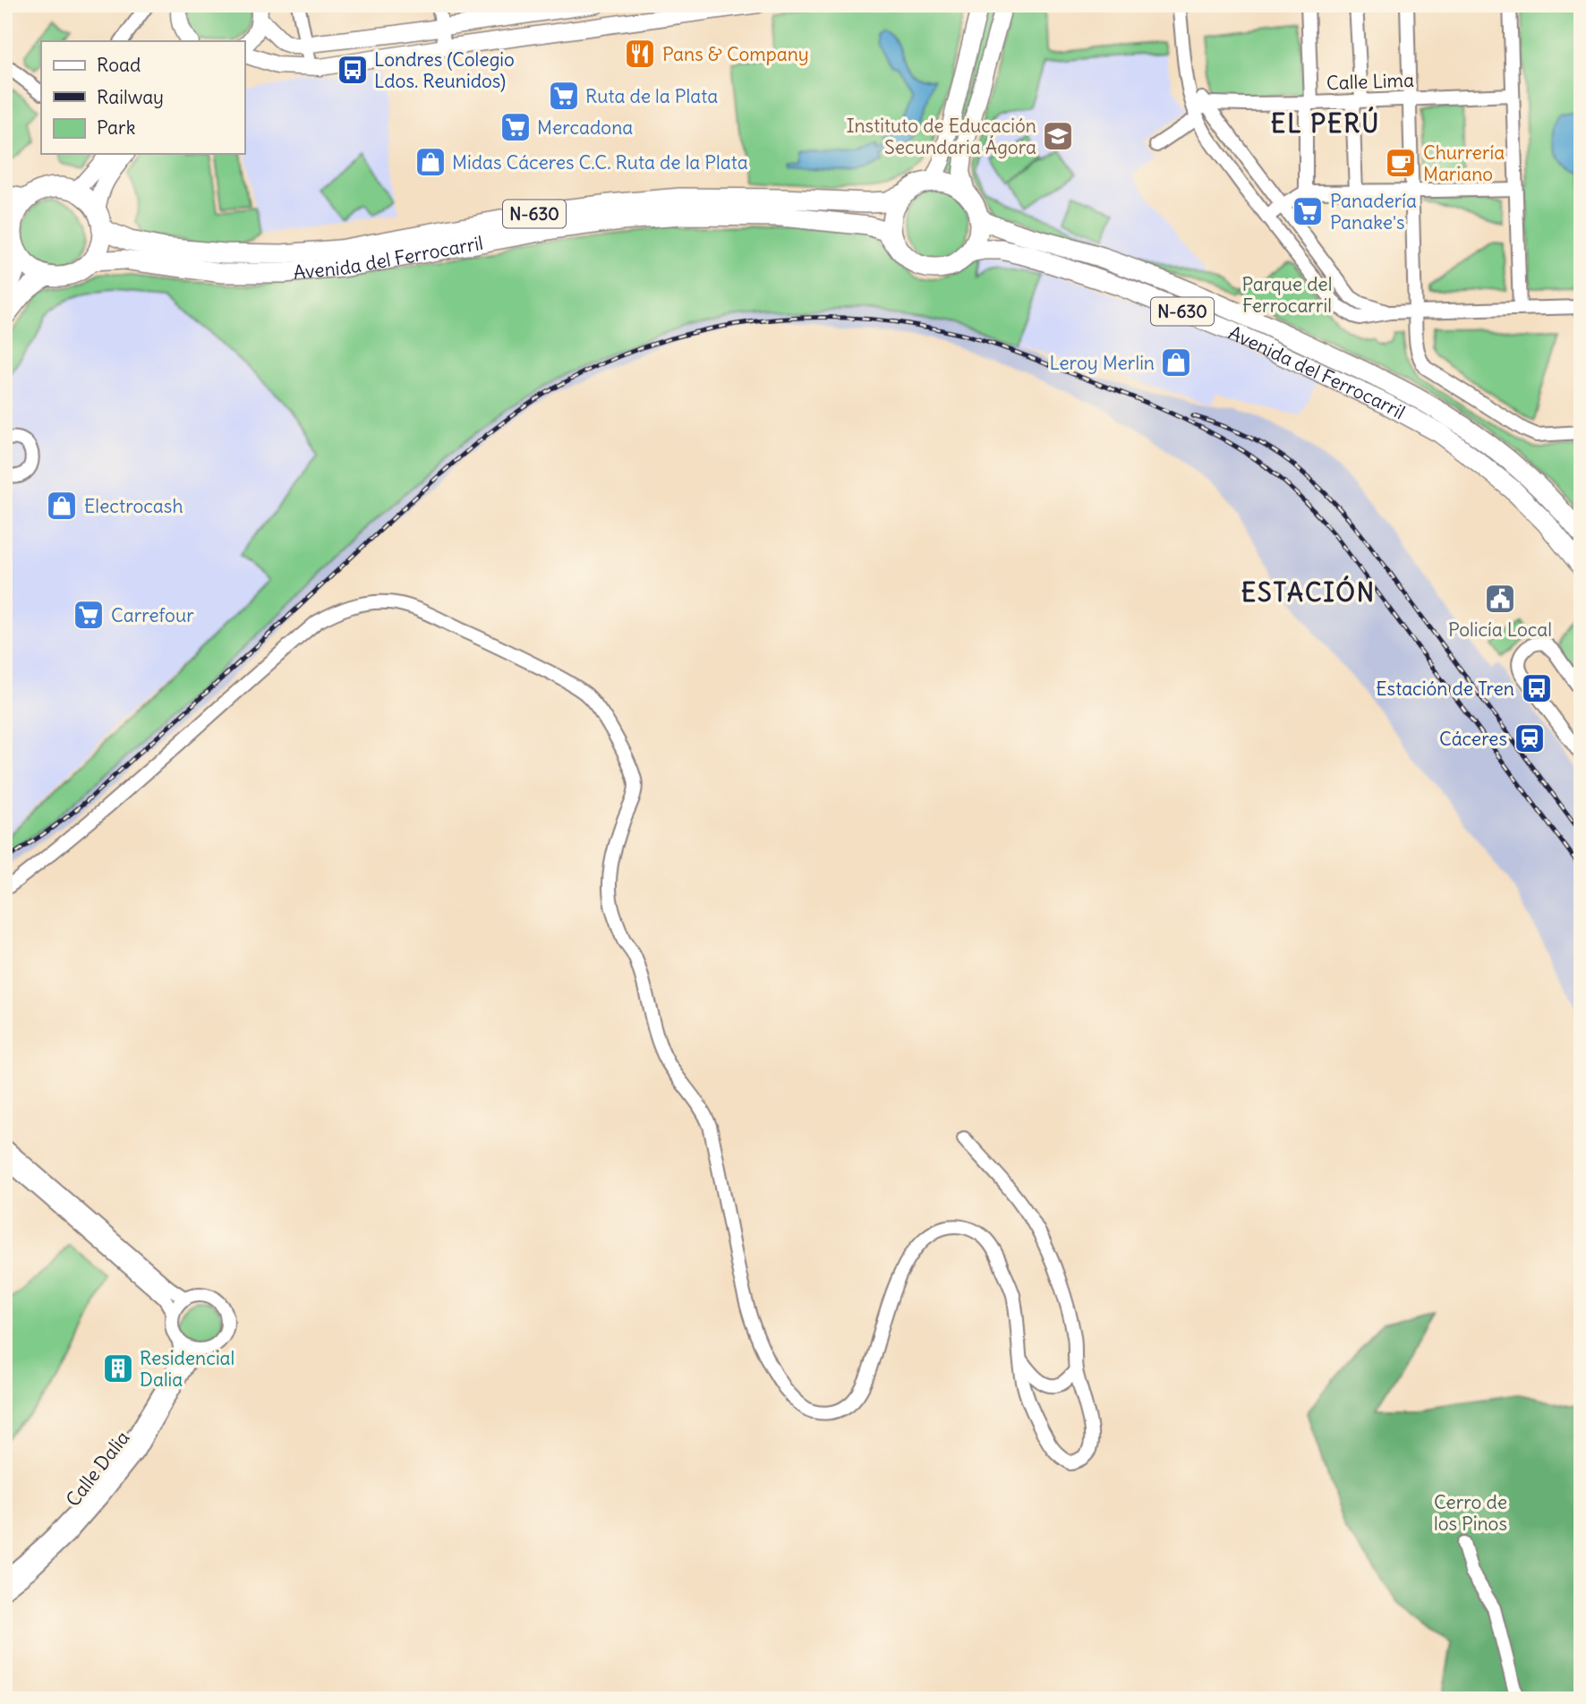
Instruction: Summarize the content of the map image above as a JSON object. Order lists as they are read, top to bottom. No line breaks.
{"streets":{"highway":["N-630","Avenida del Ferrocarril"],"street":["Calle Lima","Calle Dalia"]},"crossings":[["N-630","Avenida del Ferrocarril"]],"districts":["EL PERÚ","ESTACIÓN"],"parks":["Parque del Ferrocarril","Cerro de los Pinos"],"places":{"restaurant":["Pans & Company"],"bus stop":["Londres (Colegio Ldos. Reunidos)","Estación de Tren"],"supermarket":["Ruta de la Plata","Mercadona","Panadería Panake's","Carrefour"],"school or university":["Instituto de Educación Secundaria Ágora"],"shop":["Midas Cáceres C.C. Ruta de la Plata","Leroy Merlin","Electrocash"],"cafe":["Churrería Mariano"],"public building":["Policía Local"],"station":["Cáceres"],"building":["Residencial Dalia"]},"legend":["Road","Railway","Park"]}
